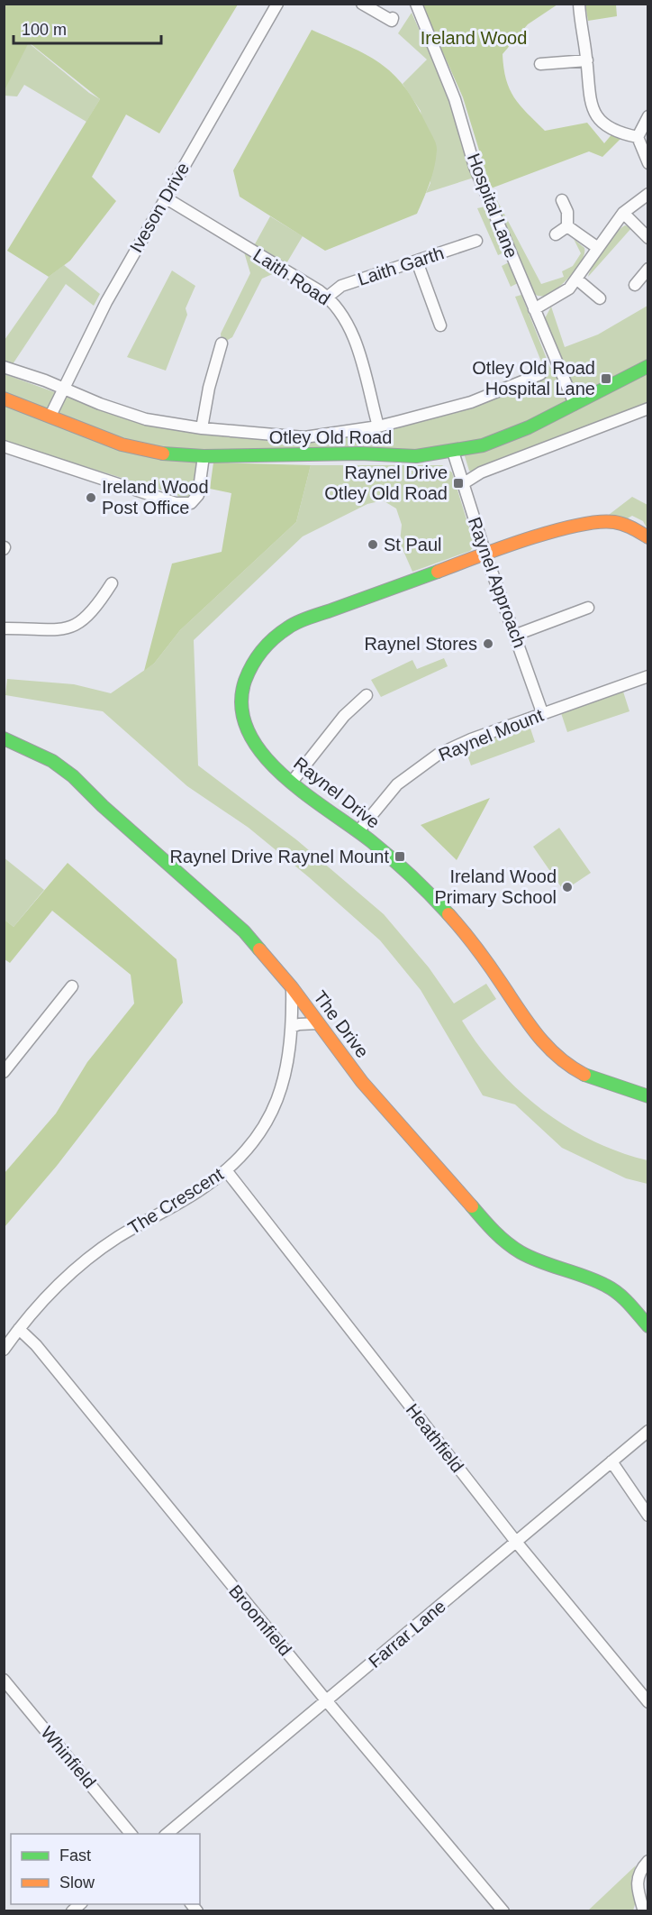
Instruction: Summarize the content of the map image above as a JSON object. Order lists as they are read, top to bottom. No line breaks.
{"streets":{"street":["Hospital Lane","Iveson Drive","Laith Garth","Laith Road","Otley Old Road","Raynel Approach","Raynel Mount","Raynel Drive","The Drive","The Crescent","Heathfield","Broomfield","Farrar Lane","Whinfield"]},"crossings":[["Hospital Lane","Otley Old Road"],["Iveson Drive","Laith Road"],["Iveson Drive","Otley Old Road"],["Laith Garth","Laith Road"],["Laith Road","Otley Old Road"],["Otley Old Road","Raynel Approach"],["Raynel Approach","Raynel Mount"],["Raynel Approach","Raynel Drive"],["Raynel Mount","Raynel Drive"],["The Drive","The Crescent"],["The Crescent","Heathfield"],["The Crescent","Broomfield"],["Heathfield","Farrar Lane"],["Broomfield","Farrar Lane"]],"parks":["Ireland Wood"],"places":{"transit":["Otley Old Road Hospital Lane","Raynel Drive Otley Old Road","Raynel Drive Raynel Mount"],"other":["Ireland Wood Post Office","St Paul","Raynel Stores","Ireland Wood Primary School"]},"legend":["Fast","Slow"],"scale_bar":"100 m"}
